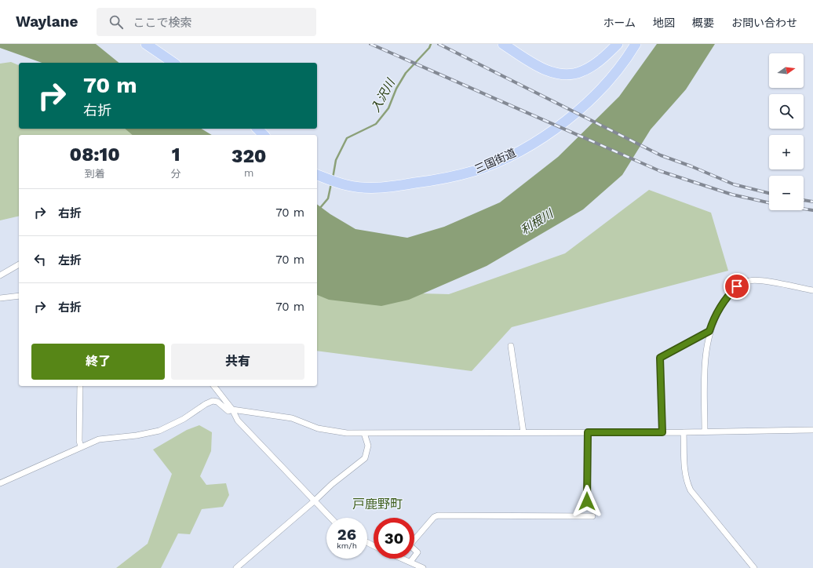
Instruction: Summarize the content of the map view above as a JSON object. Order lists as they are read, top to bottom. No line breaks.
{"streets":{"highway":["三国街道"]},"districts":["戸鹿野町"],"water":["入沢川","利根川"],"north":"right","page":{"header":"Waylane","search":"ここで検索","nav":["ホーム","地図","概要","お問い合わせ"],"map_buttons":["+","−"],"turn":["70 m","右折"],"eta":["08:10","到着","1","分","320","m"],"list":[{"name":"右折","value":"70 m"},{"name":"左折","value":"70 m"},{"name":"右折","value":"70 m"}],"buttons":["終了","共有"],"speed":"26 km/h","limit":"30"}}
